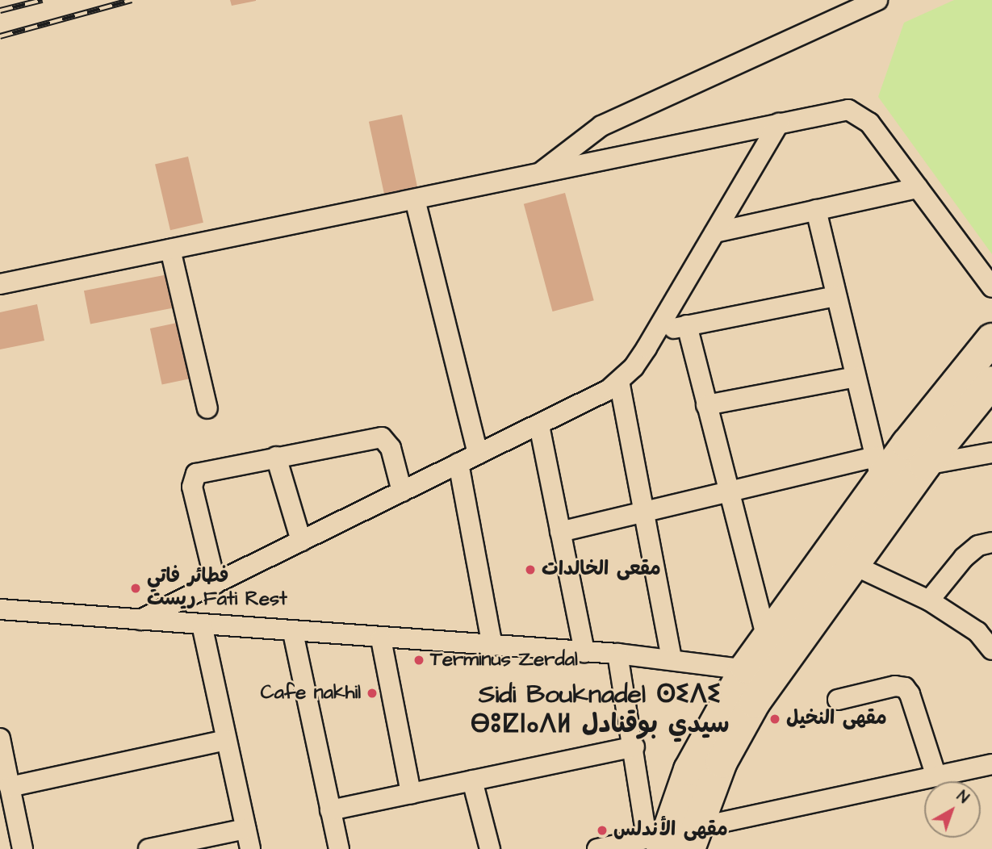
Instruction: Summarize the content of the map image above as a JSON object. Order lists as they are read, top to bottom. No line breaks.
{"districts":["Sidi Bouknadel ⵙⵉⴷⵉ ⴱⵓⵇⵏⴰⴷⵍ سيدي بوقنادل"],"places":["مقعى الخالدات","فطائر فاتي ريست Fati Rest","Terminus Zerdal","Cafe nakhil","مقهى النخيل","مقهى الأندلس"],"north":"top right"}
